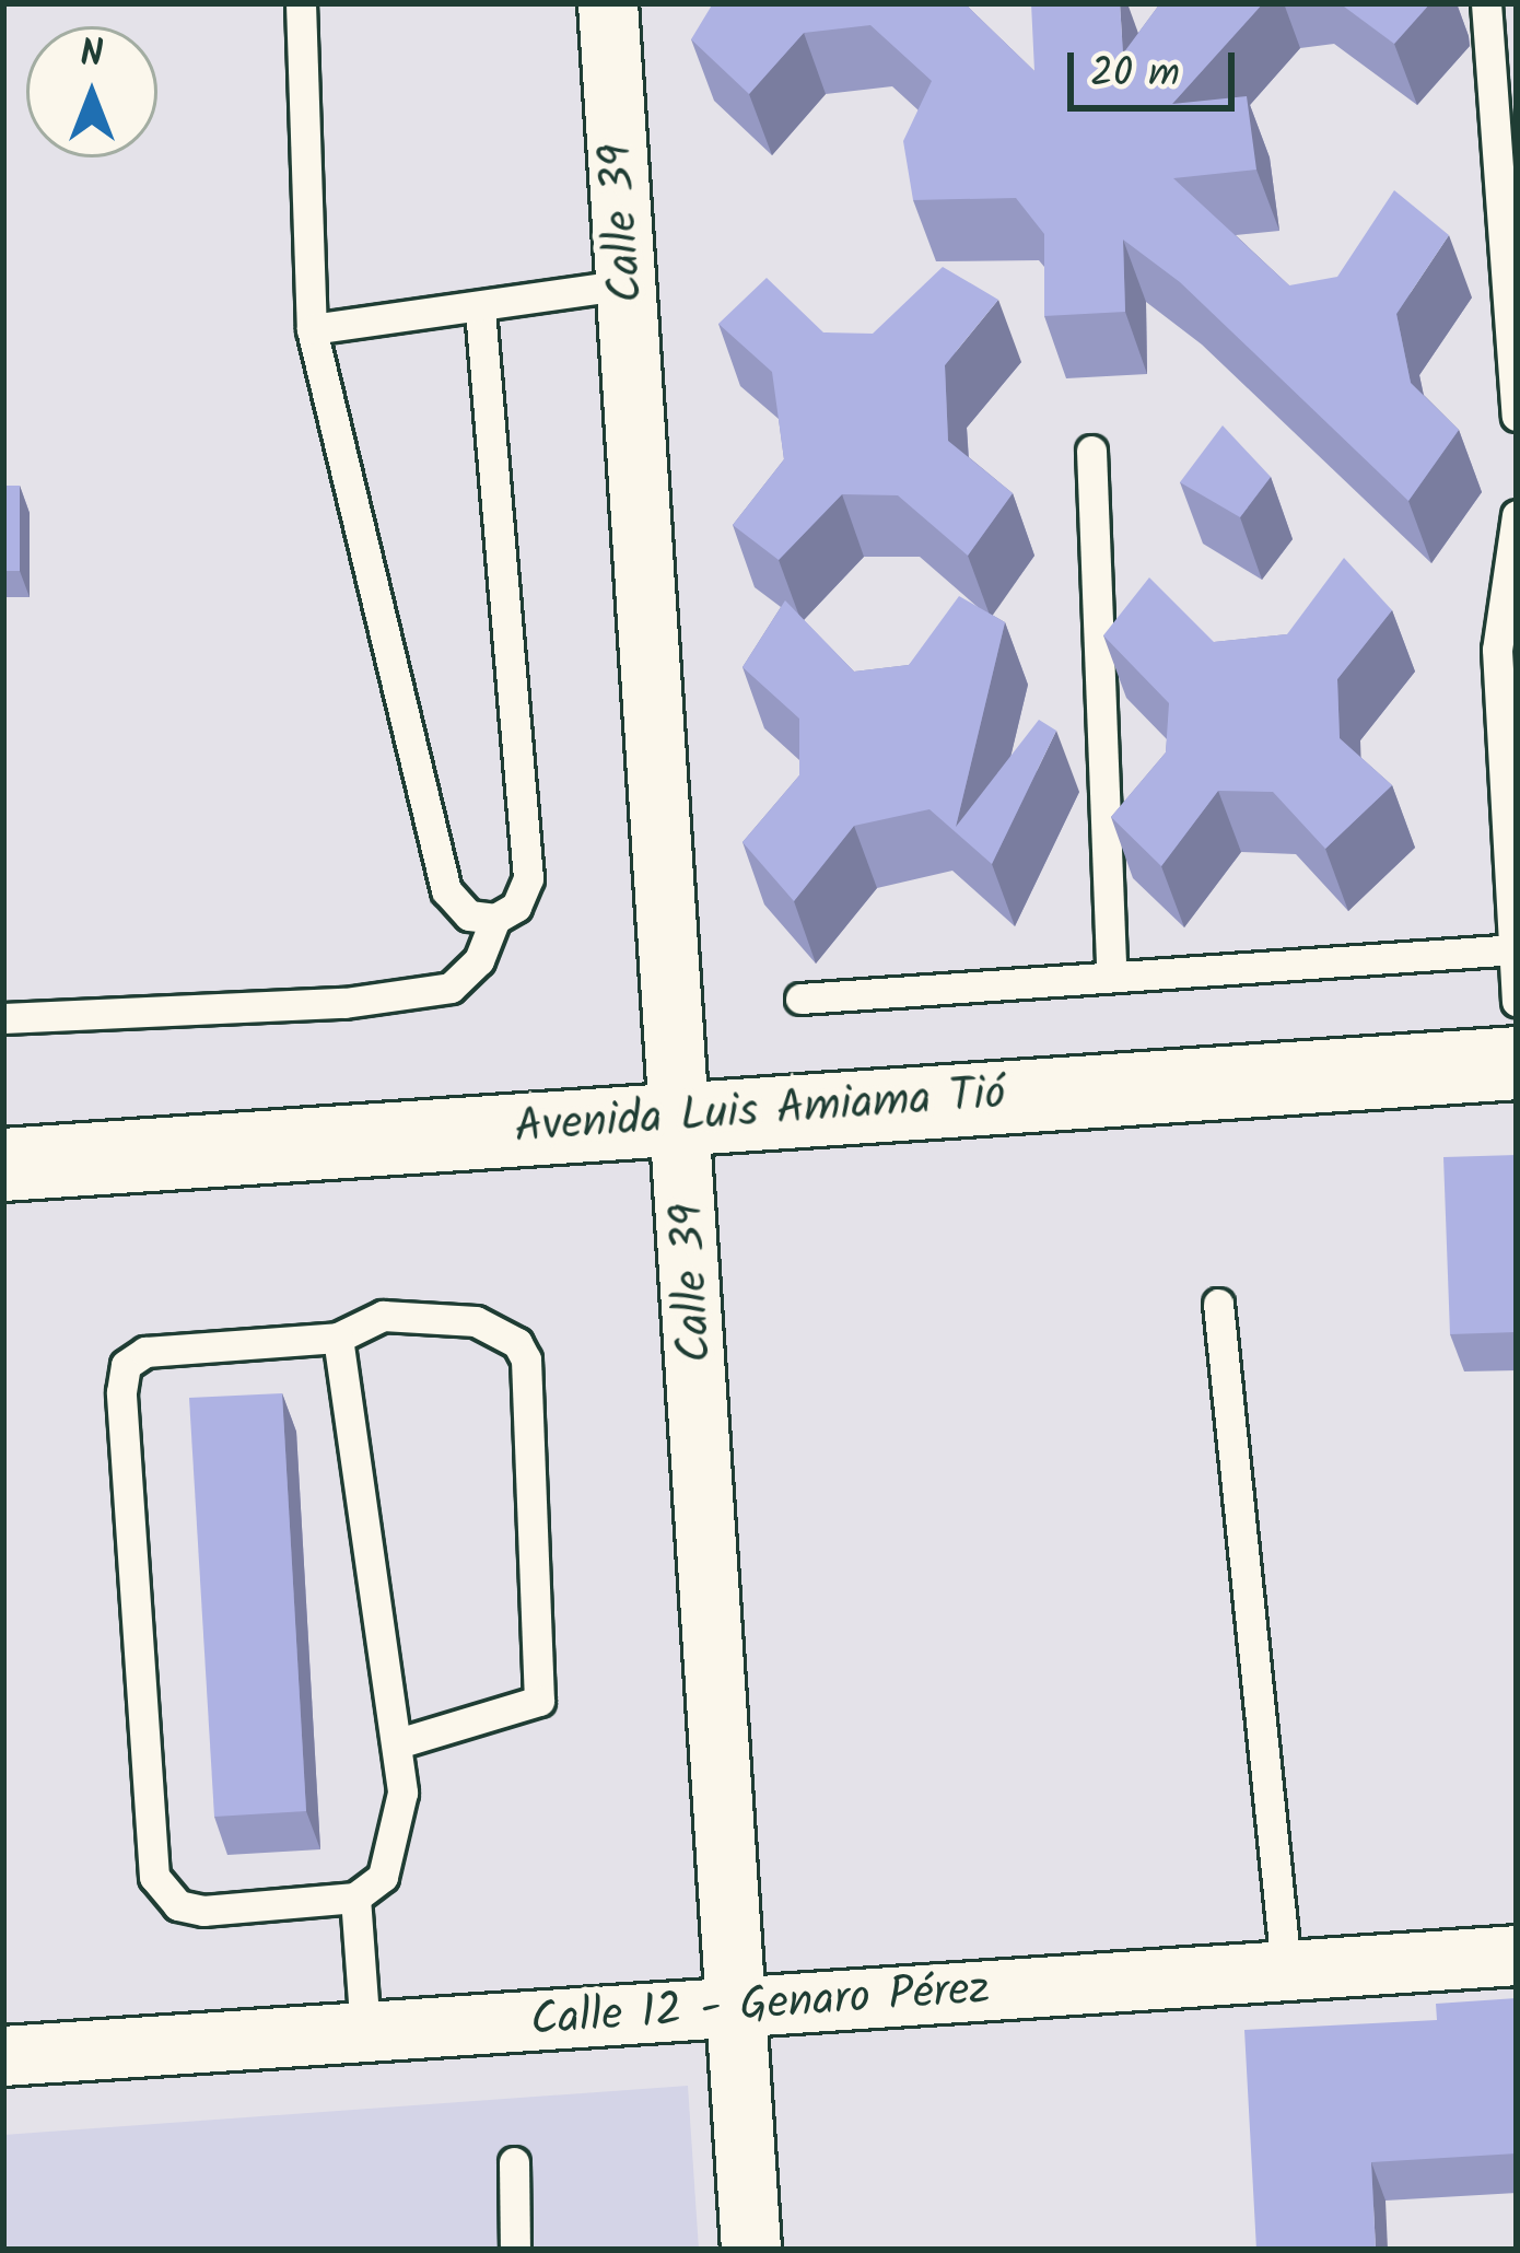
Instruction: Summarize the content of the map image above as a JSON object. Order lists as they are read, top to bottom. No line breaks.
{"streets":{"main road":["Avenida Luis Amiama Tió"],"street":["Calle 39","Calle 12 - Genaro Pérez"]},"crossings":[["Calle 39","Avenida Luis Amiama Tió"],["Calle 39","Calle 12 - Genaro Pérez"]],"scale_bar":"20 m","north":"top"}
